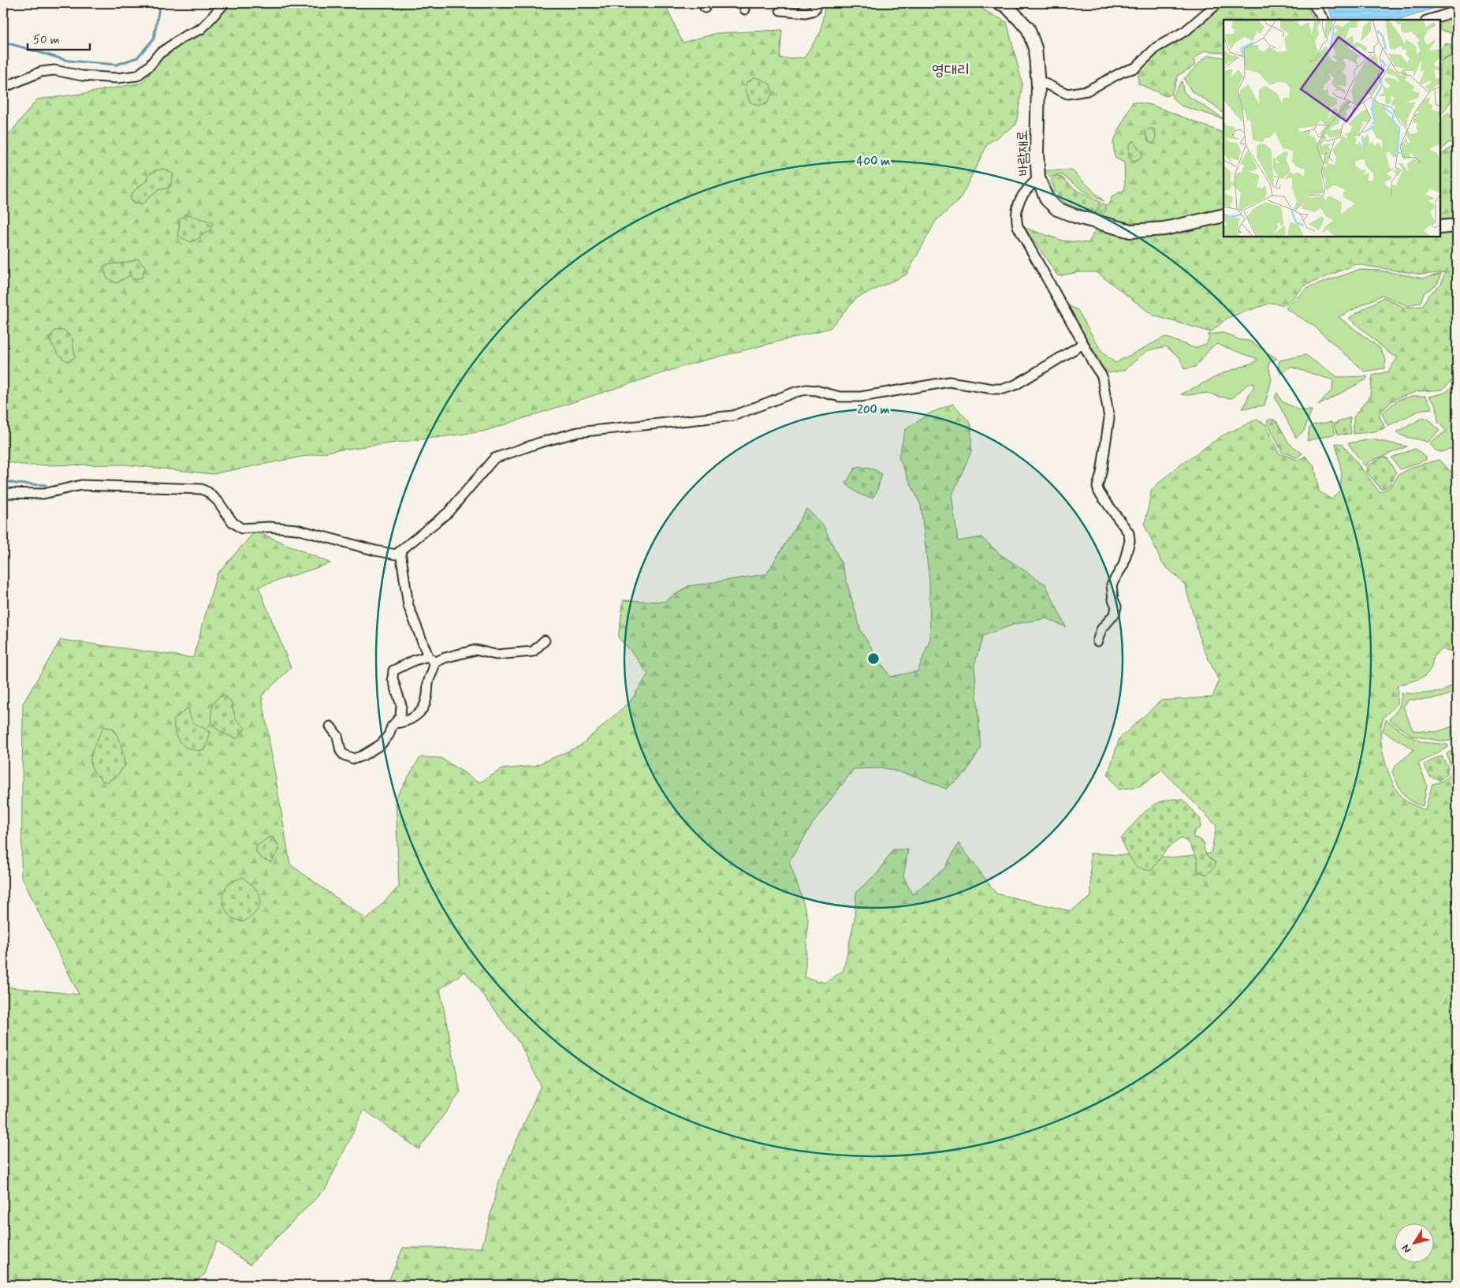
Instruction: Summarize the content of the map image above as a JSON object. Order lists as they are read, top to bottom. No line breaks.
{"streets":{"street":["바람재로"]},"districts":["영대리"],"scale_bar":"50 m","north":"bottom left","rings":["400 m","200 m"]}
